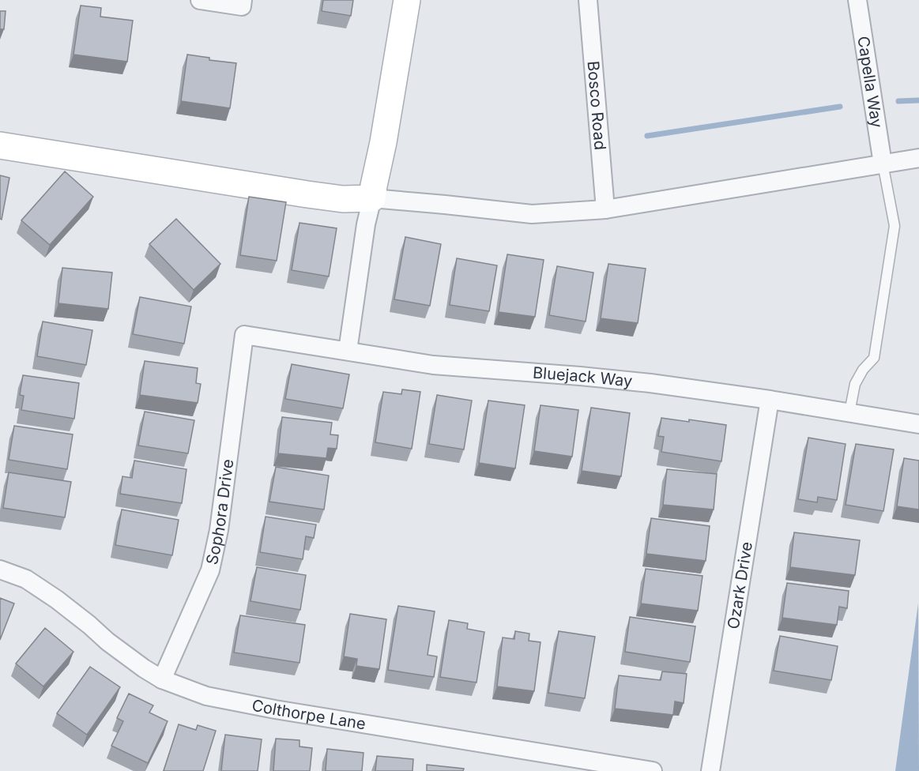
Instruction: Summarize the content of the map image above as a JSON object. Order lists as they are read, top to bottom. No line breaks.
{"streets":{"street":["Capella Way","Bosco Road","Bluejack Way","Sophora Drive","Ozark Drive","Colthorpe Lane"]},"crossings":[["Bluejack Way","Sophora Drive"],["Bluejack Way","Ozark Drive"],["Sophora Drive","Colthorpe Lane"]]}
